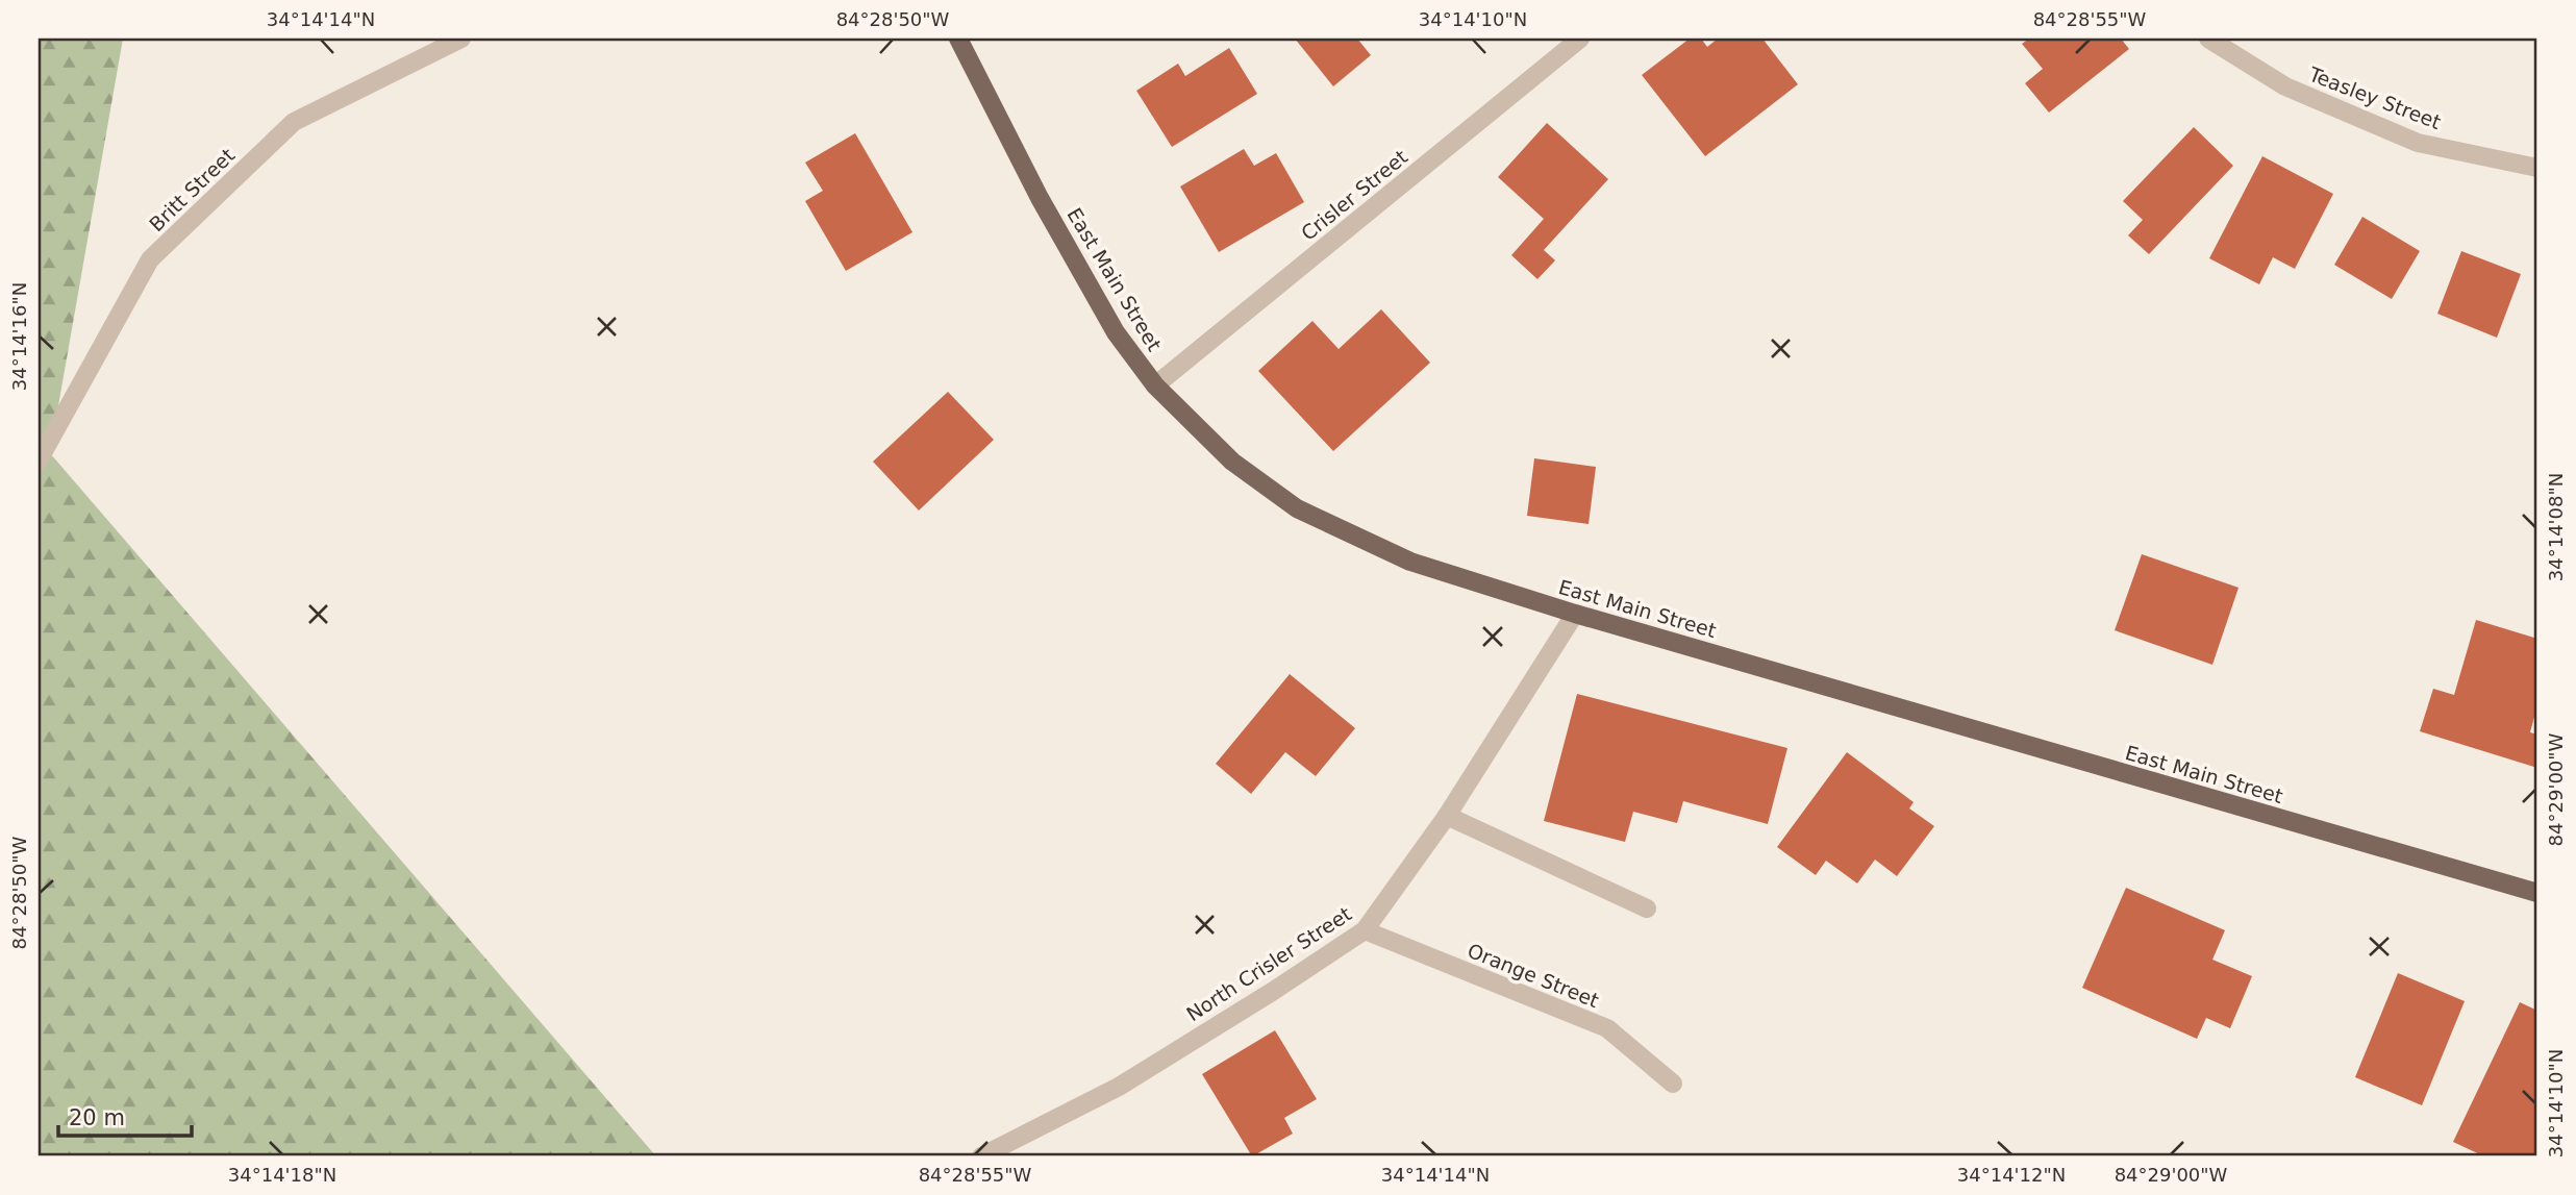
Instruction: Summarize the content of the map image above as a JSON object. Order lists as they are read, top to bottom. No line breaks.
{"streets":{"main road":["East Main Street"],"street":["Teasley Street","Britt Street","Crisler Street","North Crisler Street","Orange Street"]},"crossings":[["Crisler Street","East Main Street"],["East Main Street","North Crisler Street"],["North Crisler Street","Orange Street"]],"scale_bar":"20 m","coordinates":["34°14'14\"N","84°28'50\"W","34°14'10\"N","84°28'55\"W","34°14'16\"N","34°14'08\"N","84°29'00\"W","34°14'18\"N","34°14'12\"N"]}
